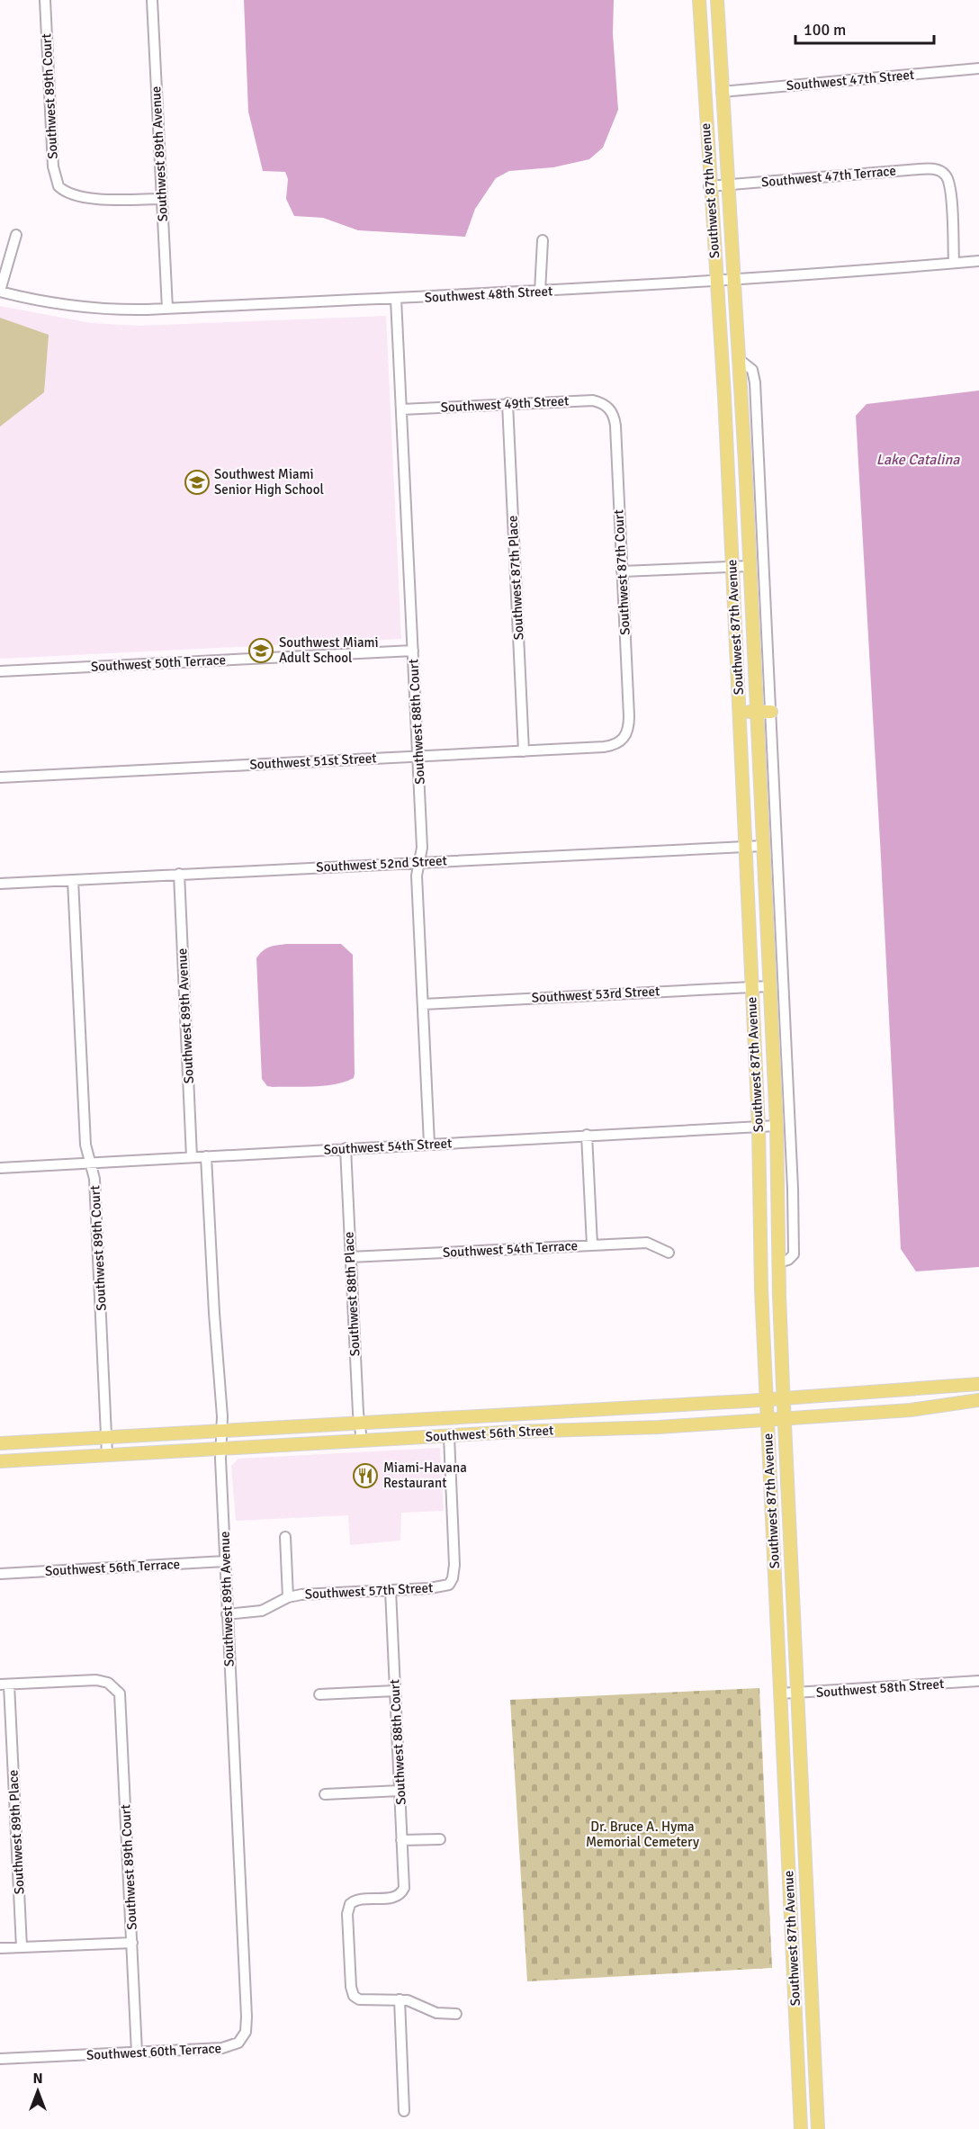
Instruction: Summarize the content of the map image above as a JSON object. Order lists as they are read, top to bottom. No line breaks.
{"streets":{"main road":["Southwest 87th Avenue","Southwest 56th Street"],"street":["Southwest 47th Street","Southwest 89th Court","Southwest 89th Avenue","Southwest 47th Terrace","Southwest 48th Street","Southwest 49th Street","Southwest 87th Court","Southwest 87th Place","Southwest 50th Terrace","Southwest 88th Court","Southwest 51st Street","Southwest 52nd Street","Southwest 53rd Street","Southwest 54th Street","Southwest 54th Terrace","Southwest 88th Place","Southwest 56th Terrace","Southwest 57th Street","Southwest 58th Street","Southwest 89th Place","Southwest 60th Terrace"]},"crossings":[["Southwest 47th Street","Southwest 87th Avenue"],["Southwest 89th Court","Southwest 89th Avenue"],["Southwest 89th Court","Southwest 52nd Street"],["Southwest 89th Court","Southwest 54th Street"],["Southwest 89th Court","Southwest 56th Street"],["Southwest 89th Court","Southwest 89th Place"],["Southwest 89th Court","Southwest 60th Terrace"],["Southwest 89th Avenue","Southwest 48th Street"],["Southwest 89th Avenue","Southwest 52nd Street"],["Southwest 89th Avenue","Southwest 54th Street"],["Southwest 89th Avenue","Southwest 56th Street"],["Southwest 89th Avenue","Southwest 56th Terrace"],["Southwest 89th Avenue","Southwest 57th Street"],["Southwest 89th Avenue","Southwest 60th Terrace"],["Southwest 47th Terrace","Southwest 87th Avenue"],["Southwest 47th Terrace","Southwest 48th Street"],["Southwest 87th Avenue","Southwest 48th Street"],["Southwest 87th Avenue","Southwest 52nd Street"],["Southwest 87th Avenue","Southwest 53rd Street"],["Southwest 87th Avenue","Southwest 54th Street"],["Southwest 87th Avenue","Southwest 56th Street"],["Southwest 87th Avenue","Southwest 58th Street"],["Southwest 48th Street","Southwest 88th Court"],["Southwest 49th Street","Southwest 87th Court"],["Southwest 49th Street","Southwest 87th Place"],["Southwest 49th Street","Southwest 88th Court"],["Southwest 87th Court","Southwest 51st Street"],["Southwest 87th Place","Southwest 51st Street"],["Southwest 50th Terrace","Southwest 88th Court"],["Southwest 88th Court","Southwest 51st Street"],["Southwest 88th Court","Southwest 52nd Street"],["Southwest 88th Court","Southwest 53rd Street"],["Southwest 88th Court","Southwest 54th Street"],["Southwest 88th Court","Southwest 57th Street"],["Southwest 54th Street","Southwest 88th Place"],["Southwest 54th Terrace","Southwest 88th Place"],["Southwest 88th Place","Southwest 56th Street"],["Southwest 56th Street","Southwest 57th Street"]],"water":["Lake Catalina"],"parks":["Dr. Bruce A. Hyma Memorial Cemetery"],"places":{"school or university":["Southwest Miami Senior High School","Southwest Miami Adult School"],"restaurant":["Miami-Havana Restaurant"]},"scale_bar":"100 m","north":"top"}
